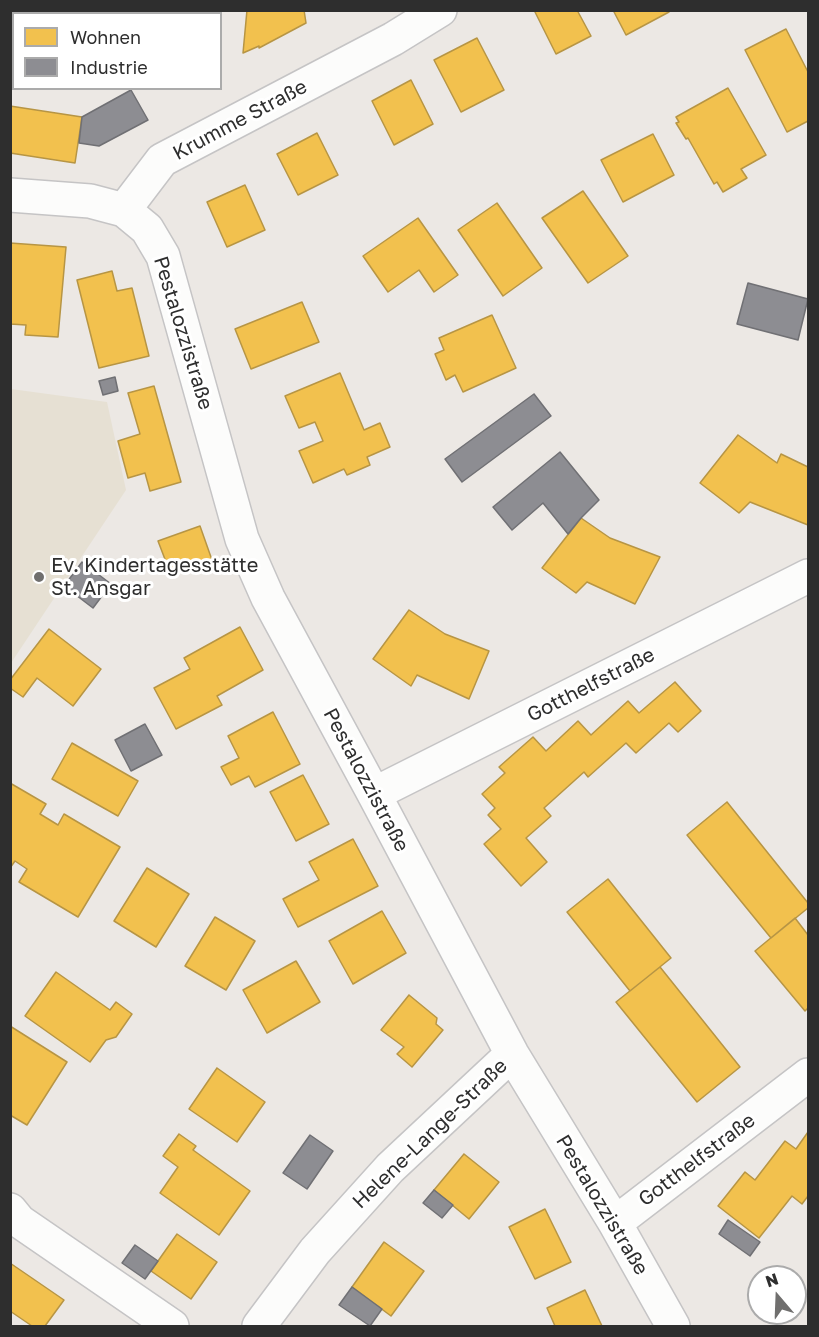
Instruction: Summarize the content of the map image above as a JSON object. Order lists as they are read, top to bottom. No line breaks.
{"streets":{"street":["Krumme Straße","Pestalozzistraße","Gotthelfstraße","Helene-Lange-Straße"]},"crossings":[["Krumme Straße","Pestalozzistraße"],["Pestalozzistraße","Gotthelfstraße"],["Pestalozzistraße","Helene-Lange-Straße"]],"places":["Ev. Kindertagesstätte St. Ansgar"],"legend":["Wohnen","Industrie"],"north":"top"}
